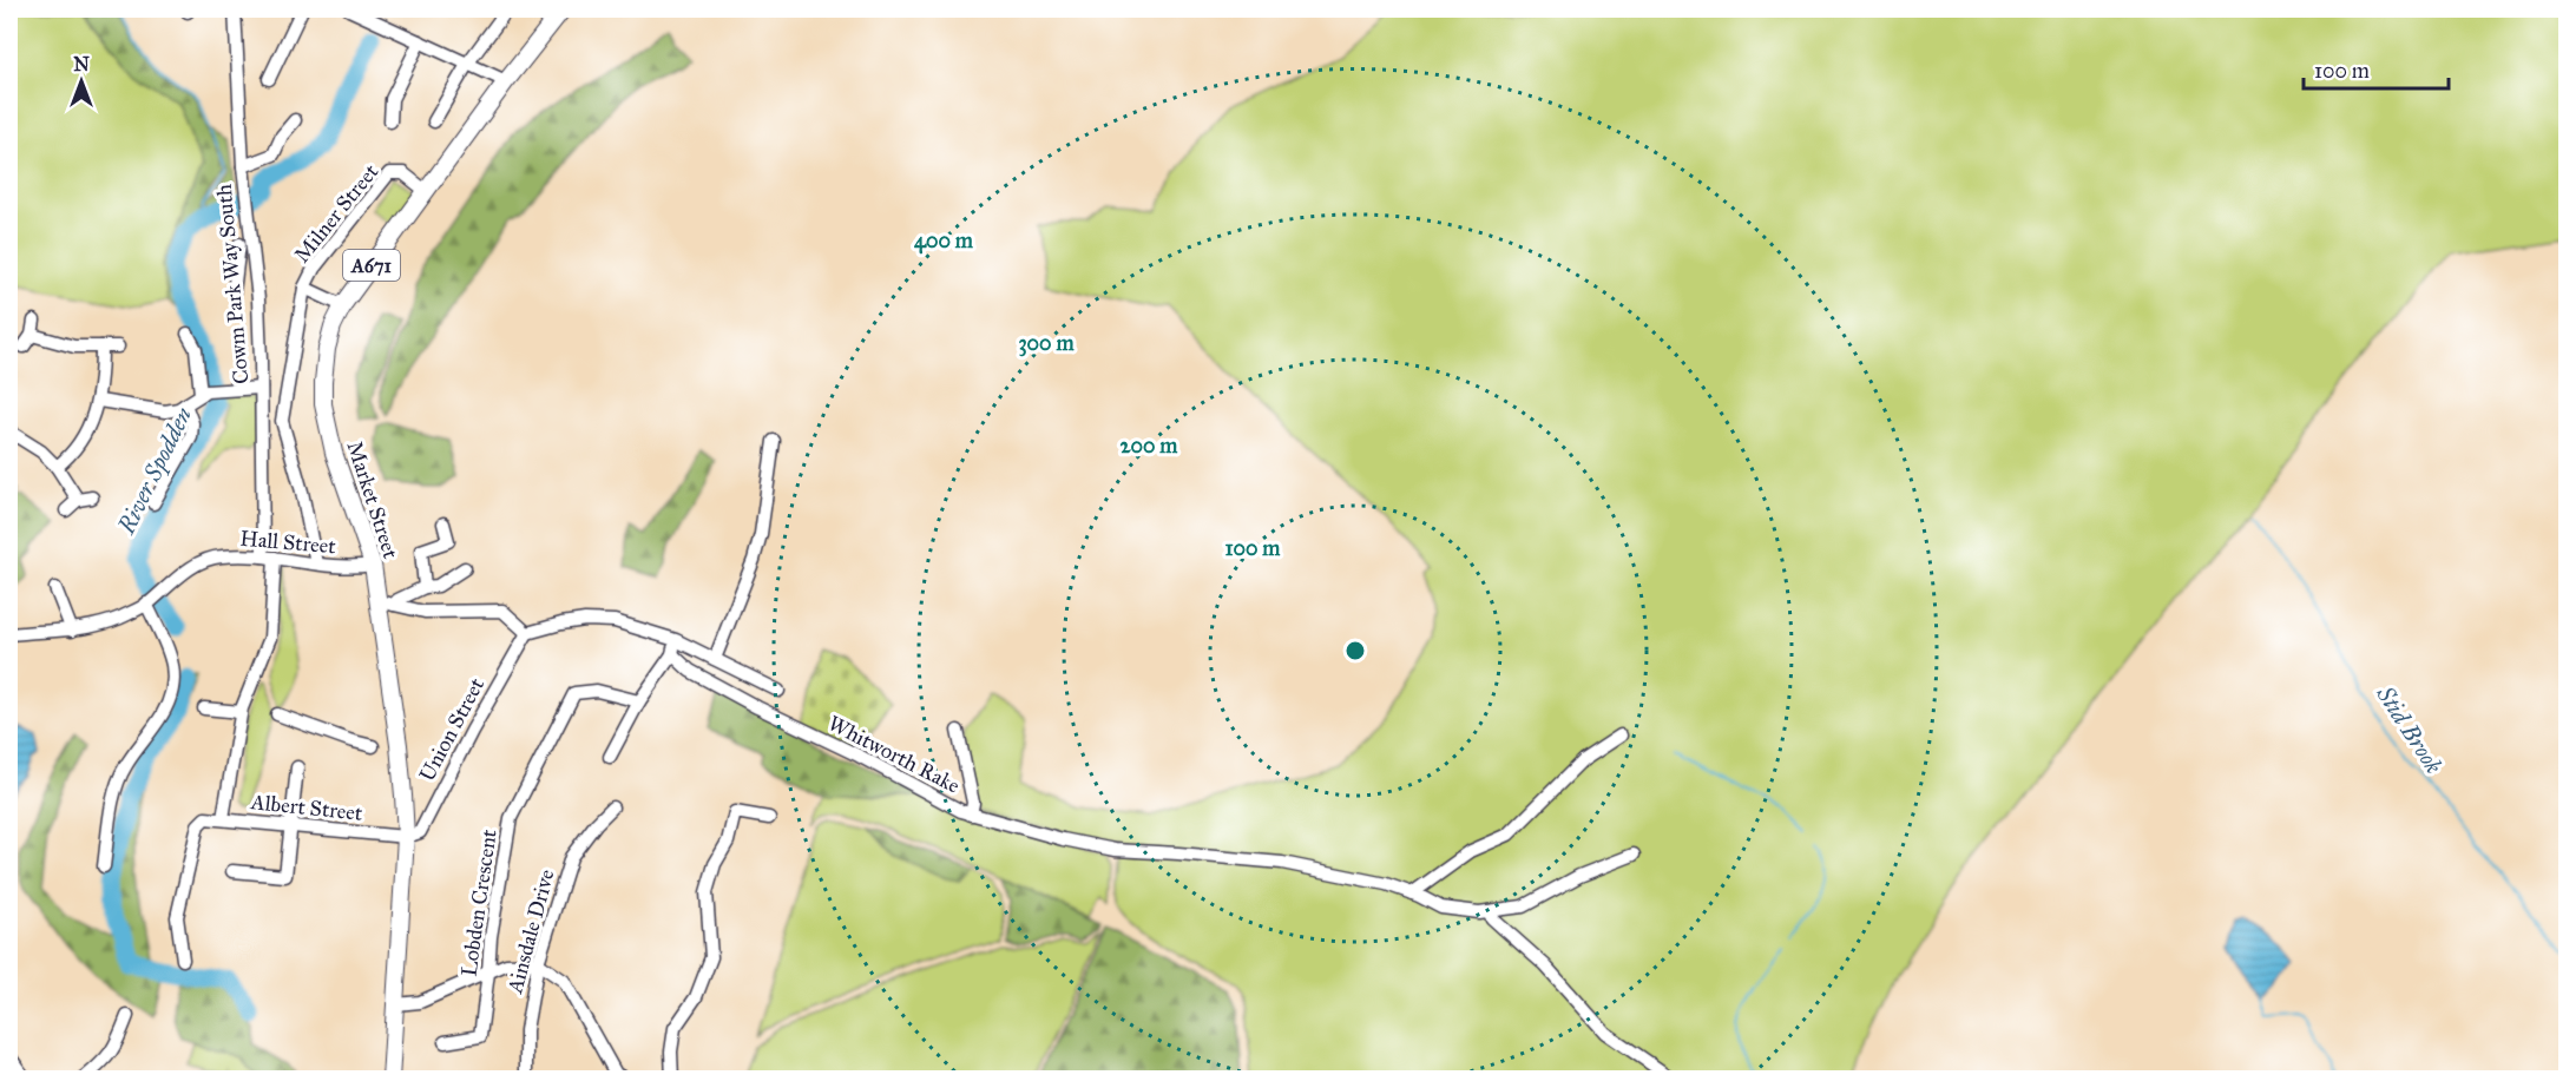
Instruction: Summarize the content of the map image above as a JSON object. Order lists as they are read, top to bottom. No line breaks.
{"streets":{"main road":["A671","Market Street"],"street":["Milner Street","Cowm Park Way South","Hall Street","Union Street","Whitworth Rake","Albert Street","Lobden Crescent","Ainsdale Drive"]},"crossings":[["Milner Street","Market Street"],["Milner Street","Hall Street"],["Cowm Park Way South","Hall Street"],["Cowm Park Way South","Albert Street"],["Market Street","Hall Street"],["Market Street","Union Street"],["Market Street","Albert Street"],["Union Street","Albert Street"]],"water":["River Spodden","Stid Brook"],"scale_bar":"100 m","north":"top","rings":["400 m","300 m","200 m","100 m"]}
